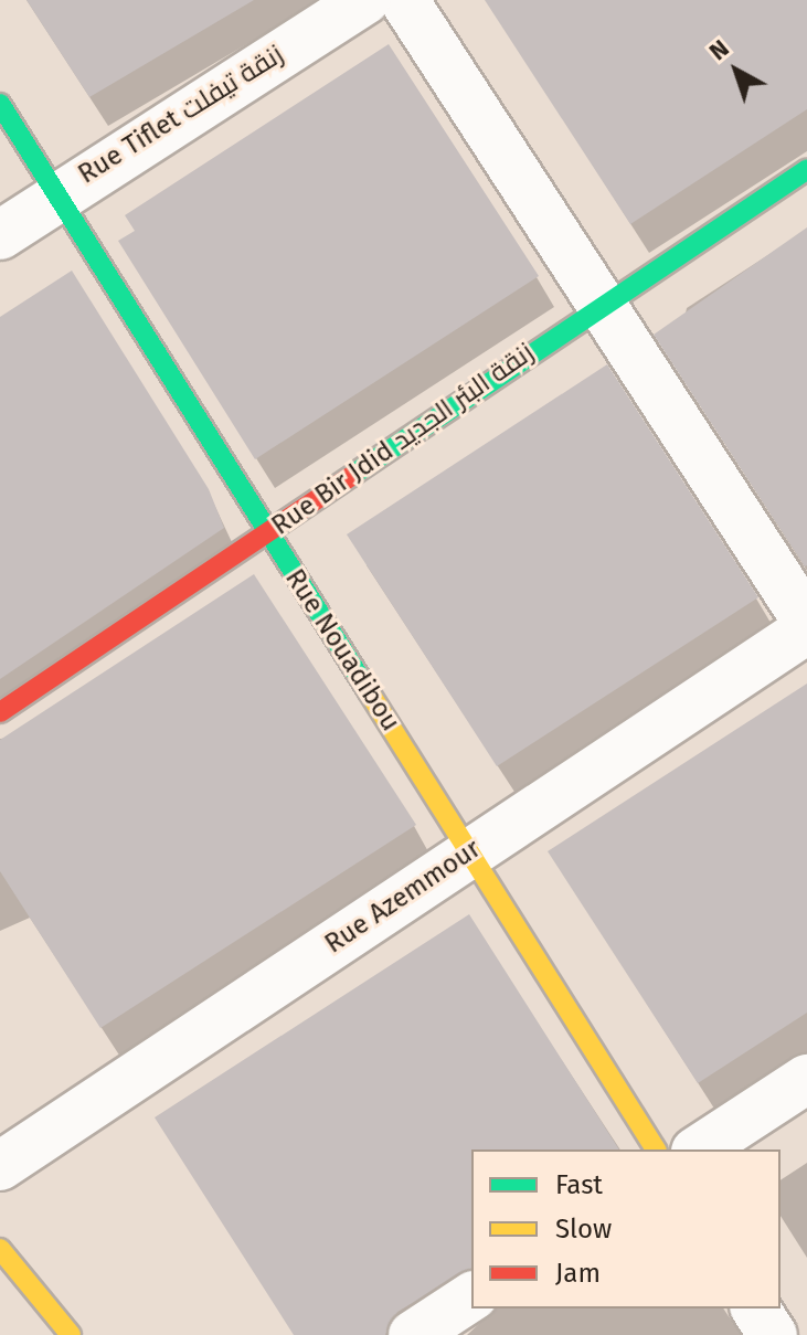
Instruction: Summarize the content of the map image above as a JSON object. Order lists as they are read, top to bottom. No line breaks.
{"streets":{"street":["Rue Tiflet زنقة تيفلت","Rue Bir Jdid زنقة البئر الجديد","Rue Nouadibou","Rue Azemmour"]},"crossings":[["Rue Tiflet زنقة تيفلت","Rue Nouadibou"],["Rue Bir Jdid زنقة البئر الجديد","Rue Nouadibou"],["Rue Nouadibou","Rue Azemmour"]],"legend":["Fast","Slow","Jam"],"north":"top left"}
